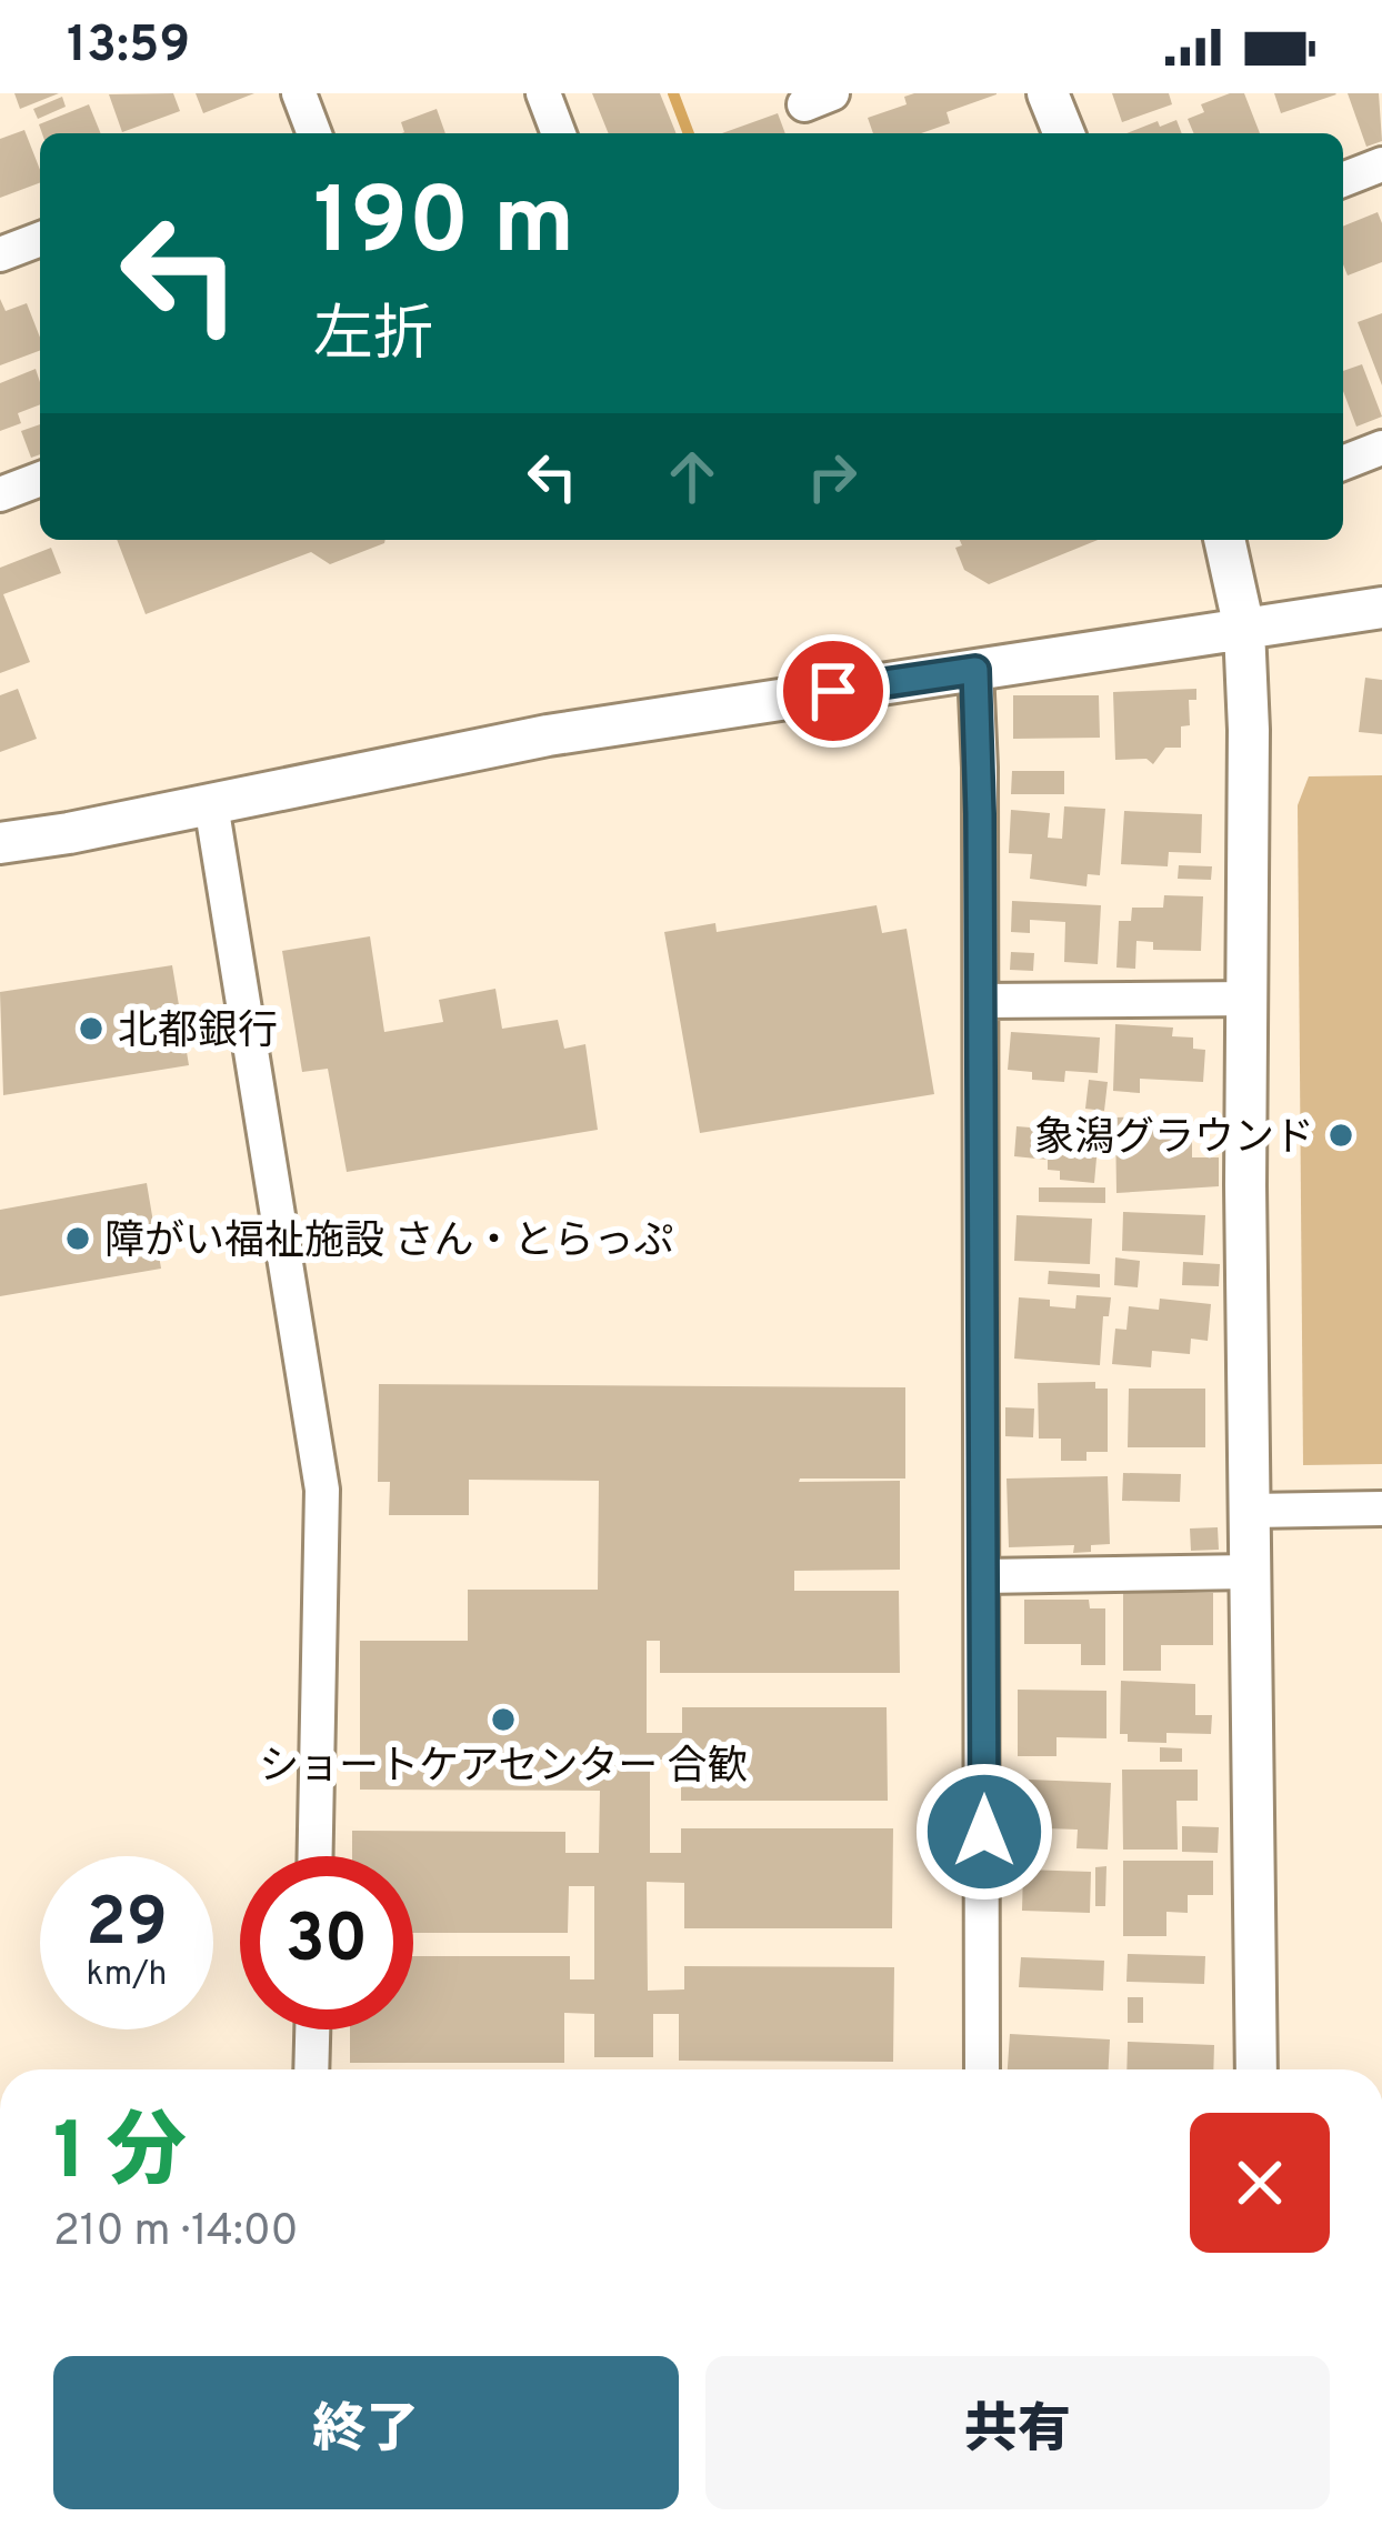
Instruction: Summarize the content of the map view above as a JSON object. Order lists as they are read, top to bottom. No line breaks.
{"places":["北都銀行","象潟グラウンド","障がい福祉施設 さん・とらっぷ","ショートケアセンター 合歓"],"page":{"status":"13:59","turn":["190 m","左折"],"speed":"29 km/h","limit":"30","heading":["1 分","210 m · 14:00"],"buttons":["終了","共有"]}}
